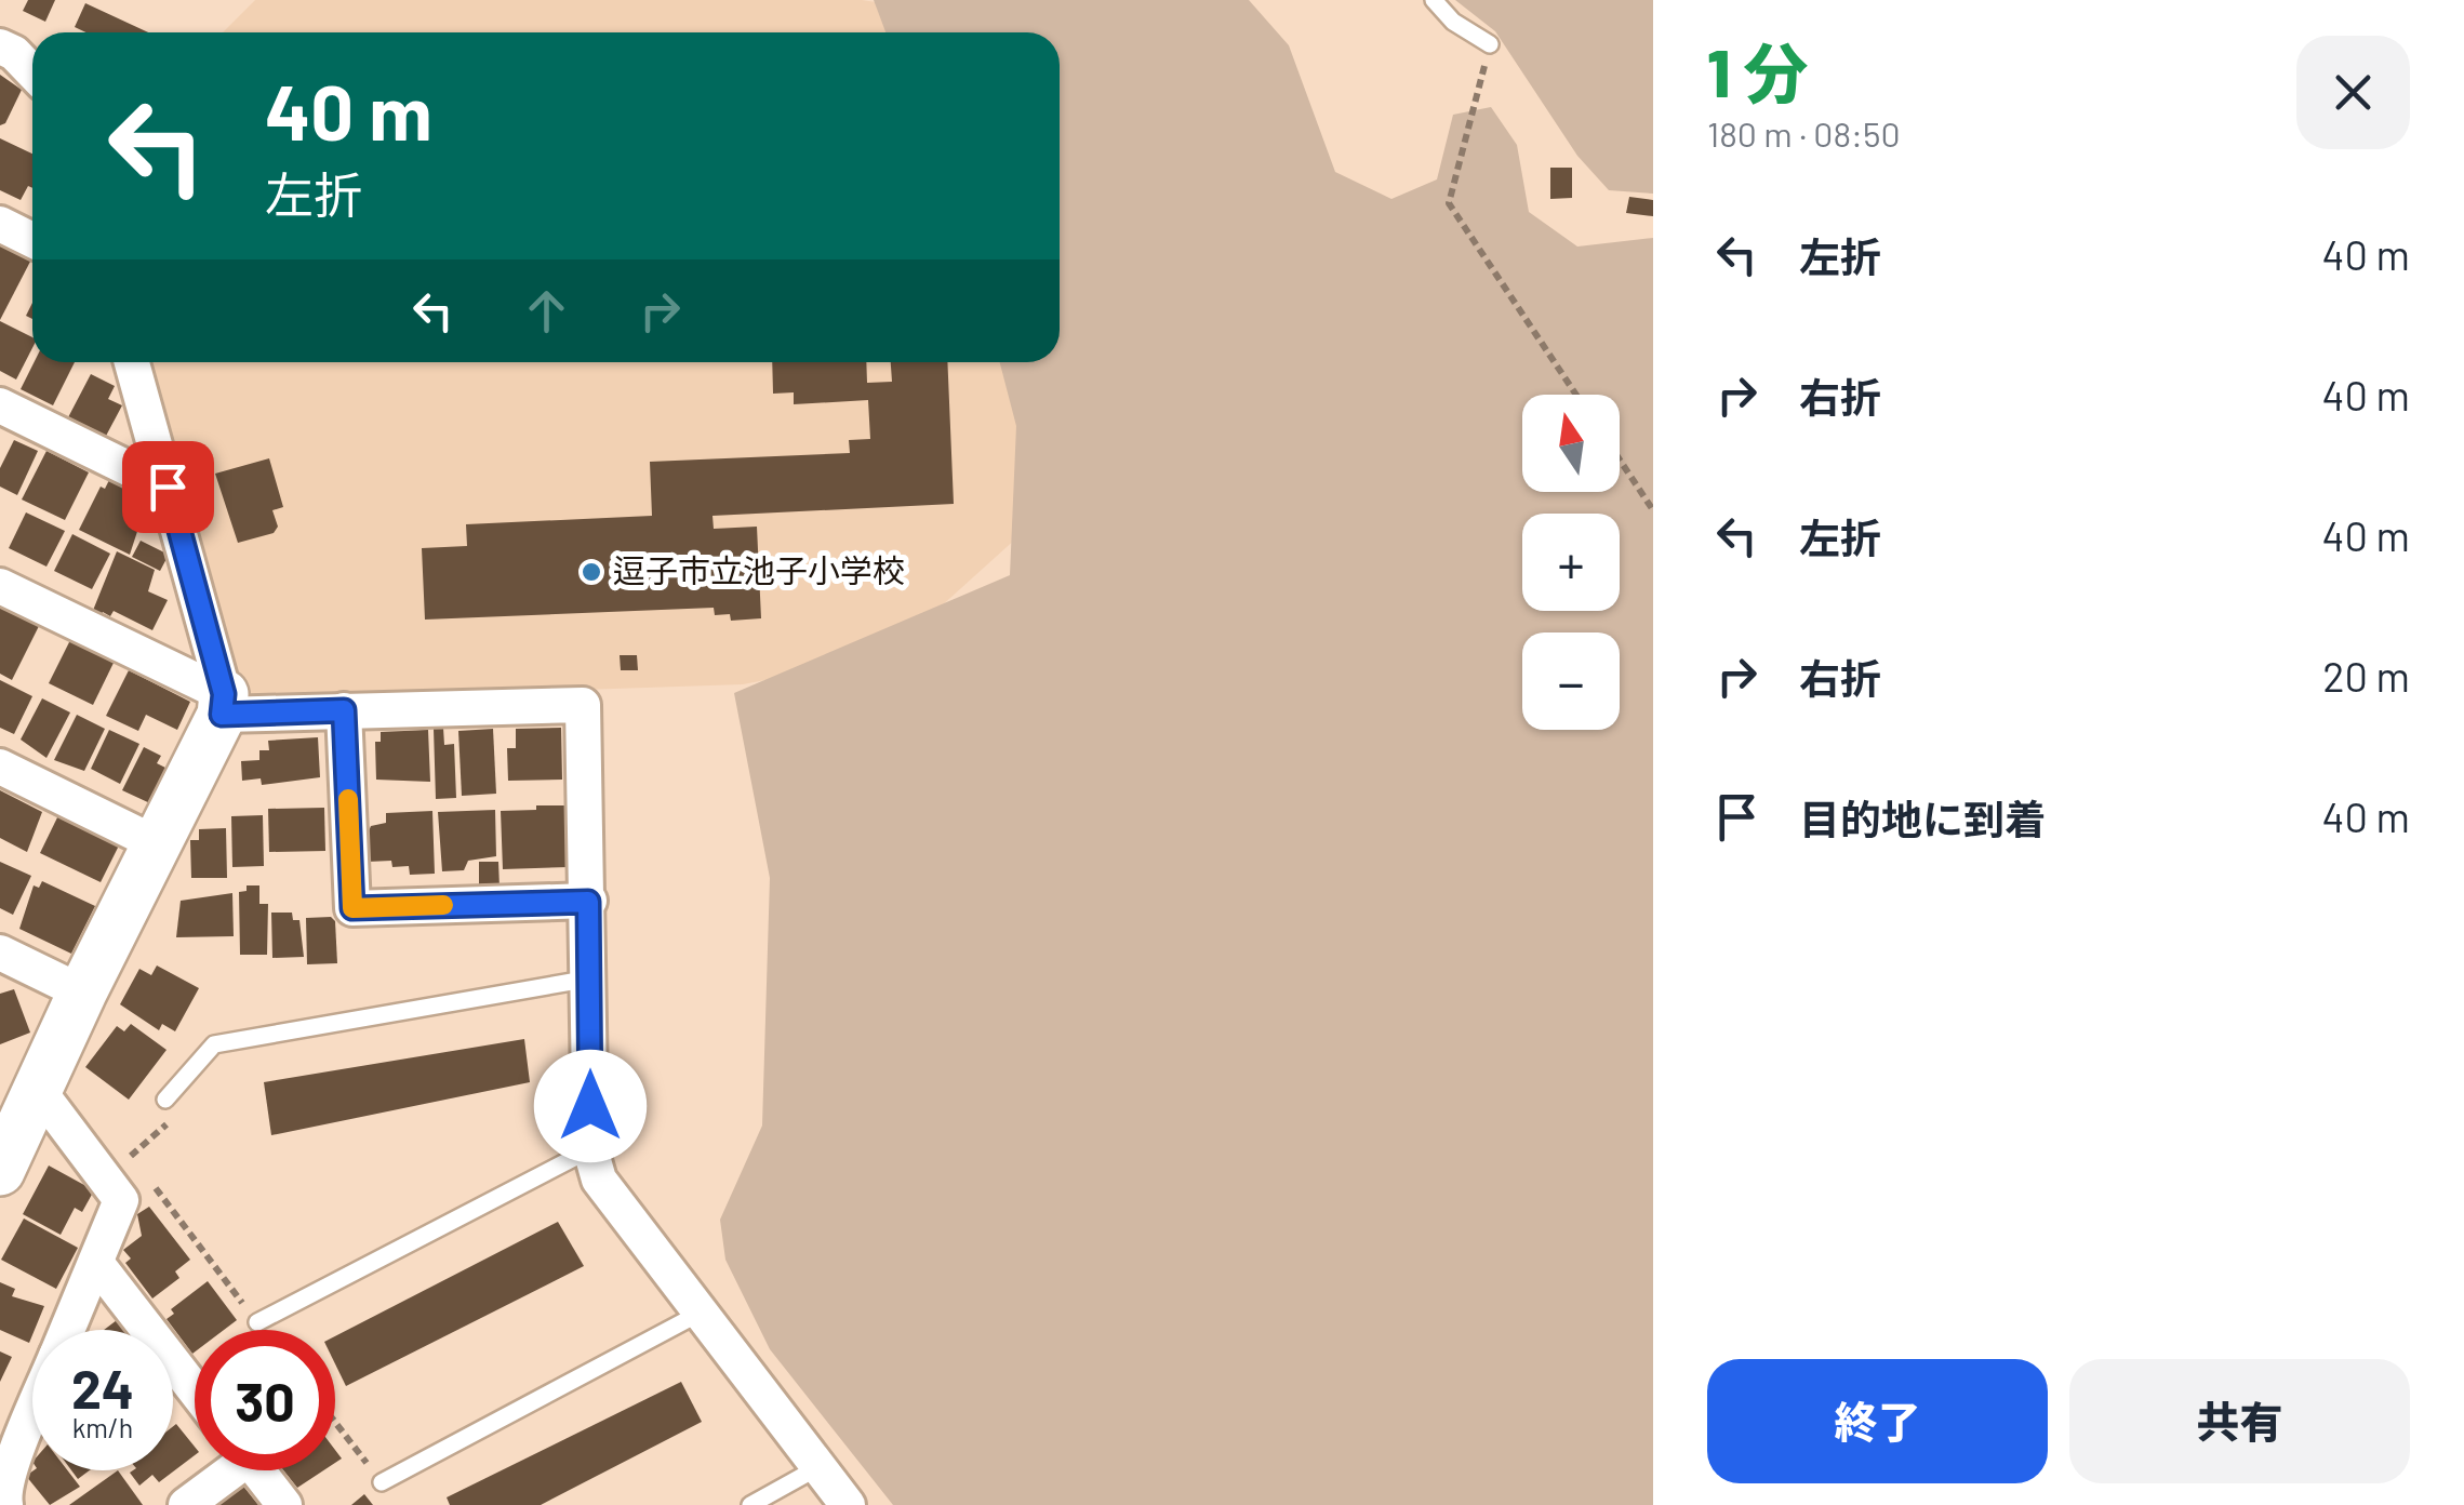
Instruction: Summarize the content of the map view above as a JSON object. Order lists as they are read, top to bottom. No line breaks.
{"places":["逗子市立池子小学校"],"north":"top","page":{"heading":["1 分","180 m · 08:50"],"turn":["40 m","左折"],"list":[{"name":"左折","value":"40 m"},{"name":"右折","value":"40 m"},{"name":"左折","value":"40 m"},{"name":"右折","value":"20 m"},{"name":"目的地に到着","value":"40 m"}],"map_buttons":["+","−"],"speed":"24 km/h","limit":"30","buttons":["終了","共有"]}}
